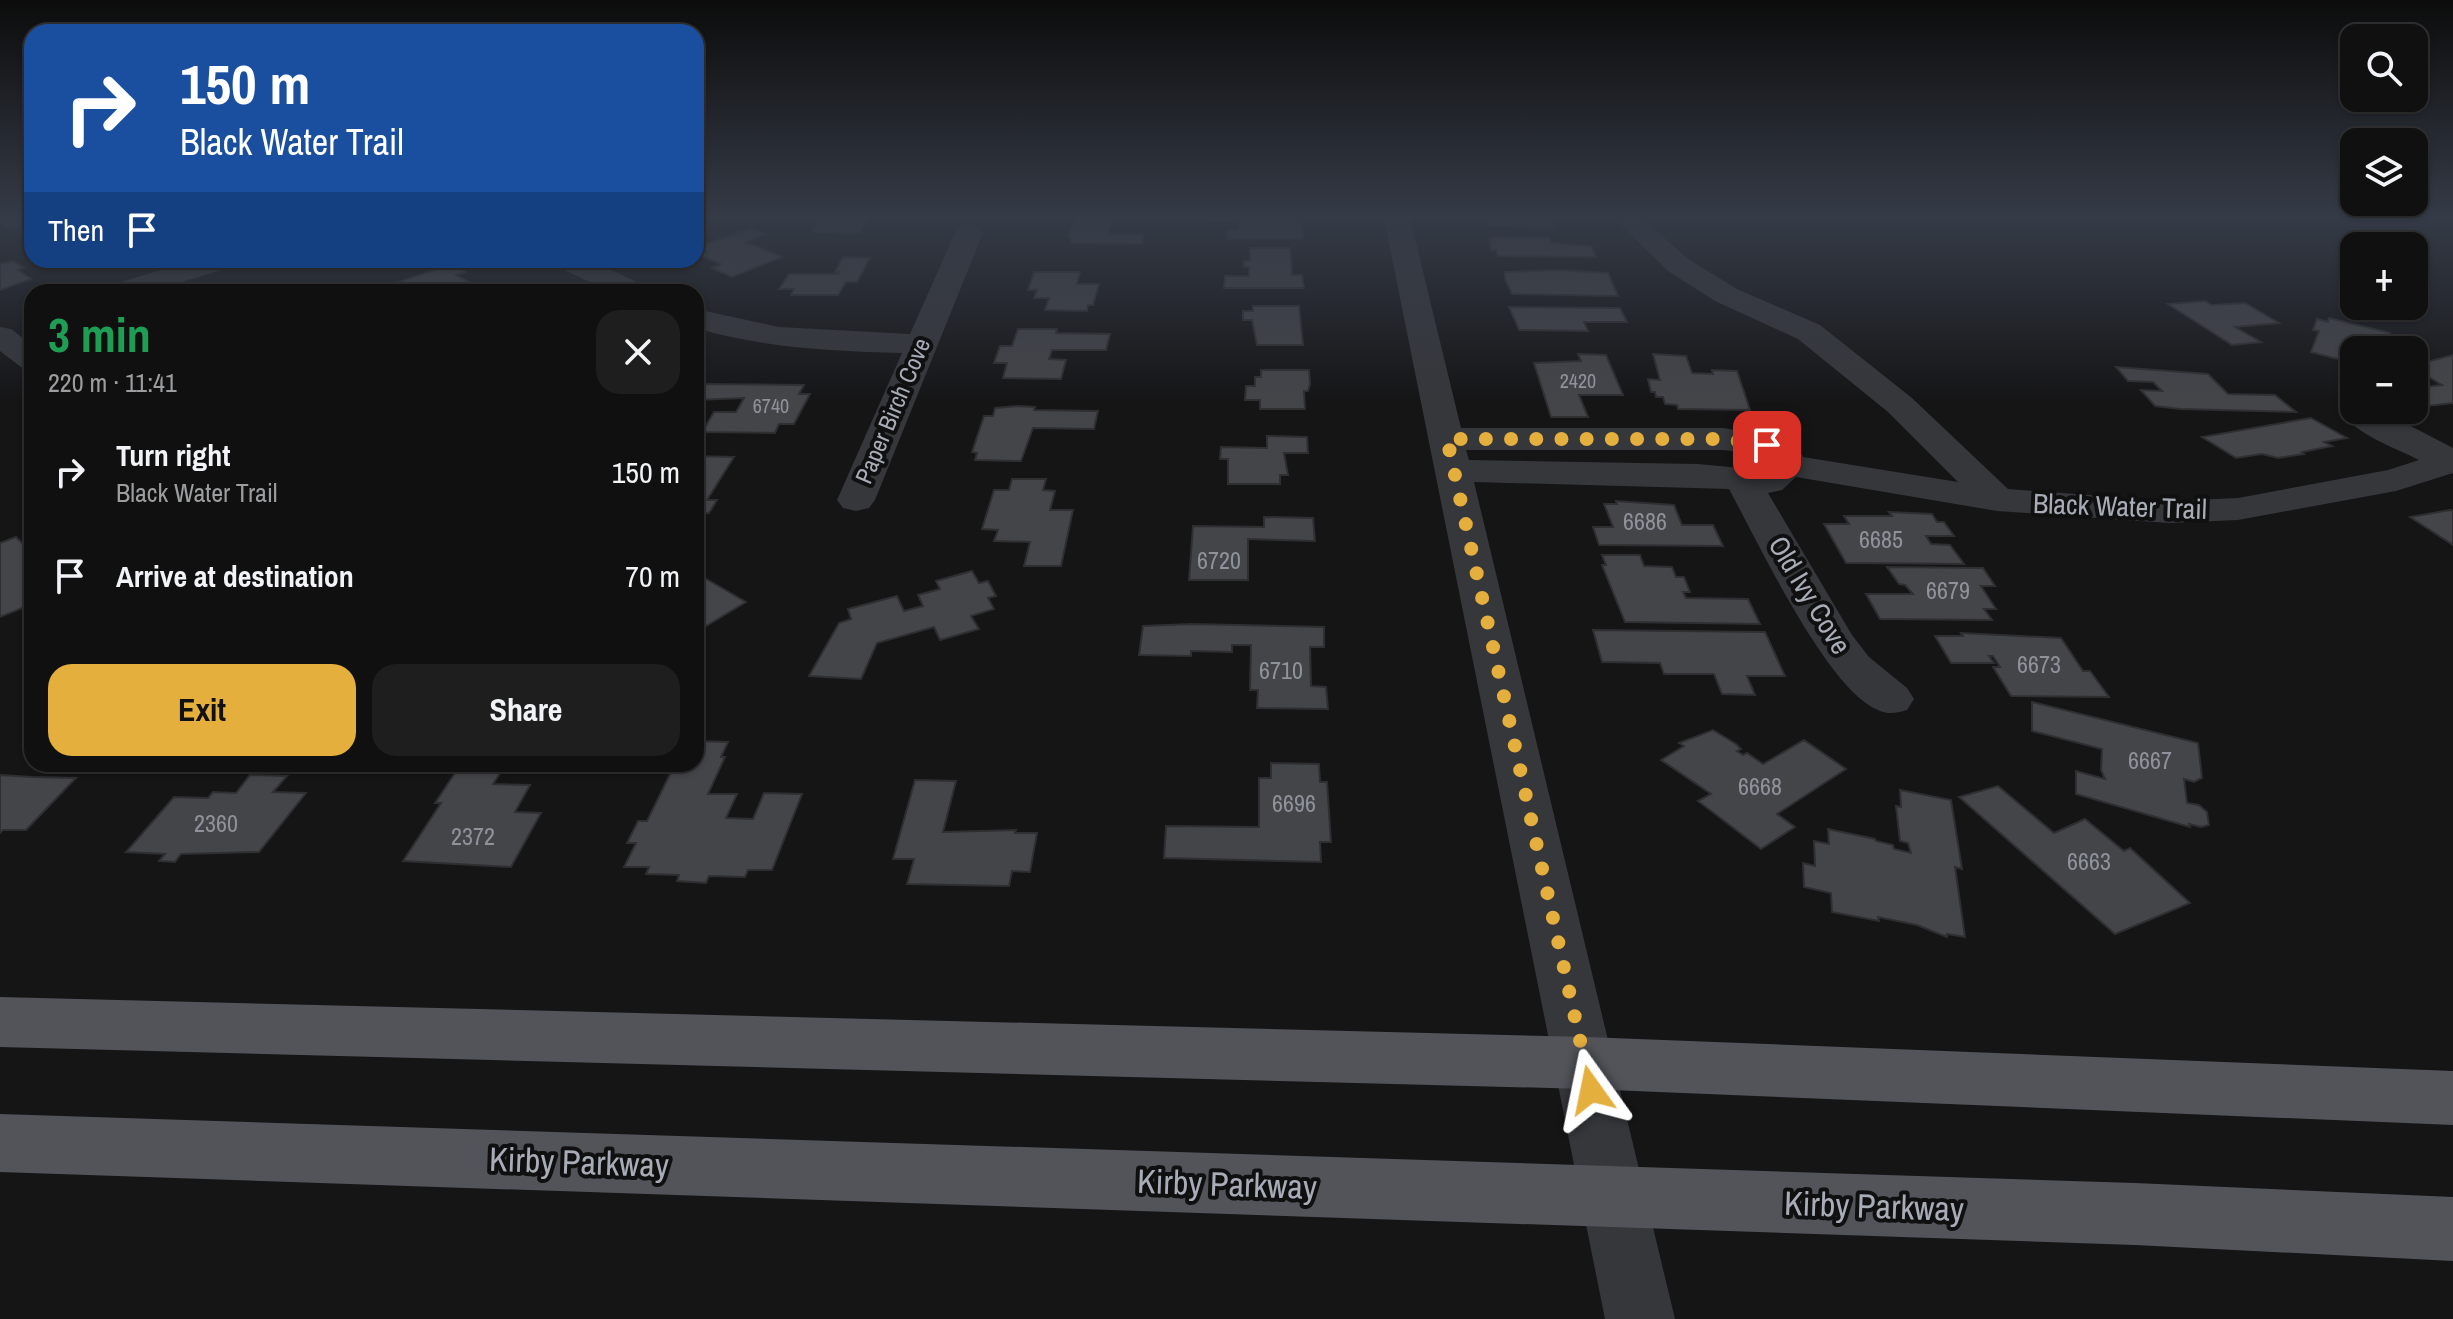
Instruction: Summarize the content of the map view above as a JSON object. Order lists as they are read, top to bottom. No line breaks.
{"streets":{"main road":["Kirby Parkway"],"street":["Paper Birch Cove","Black Water Trail","Old Ivy Cove"]},"house_numbers":["2420","6740","6686","6685","6720","6679","6673","6710","6667","6668","6696","2360","2372","6663"],"page":{"map_buttons":["+","−"],"turn":["150 m","Black Water Trail"],"then":"Then","heading":["3 min","220 m · 11:41"],"list":[{"name":"Turn right","note":"Black Water Trail","value":"150 m"},{"name":"Arrive at destination","value":"70 m"}],"buttons":["Exit","Share"]}}
